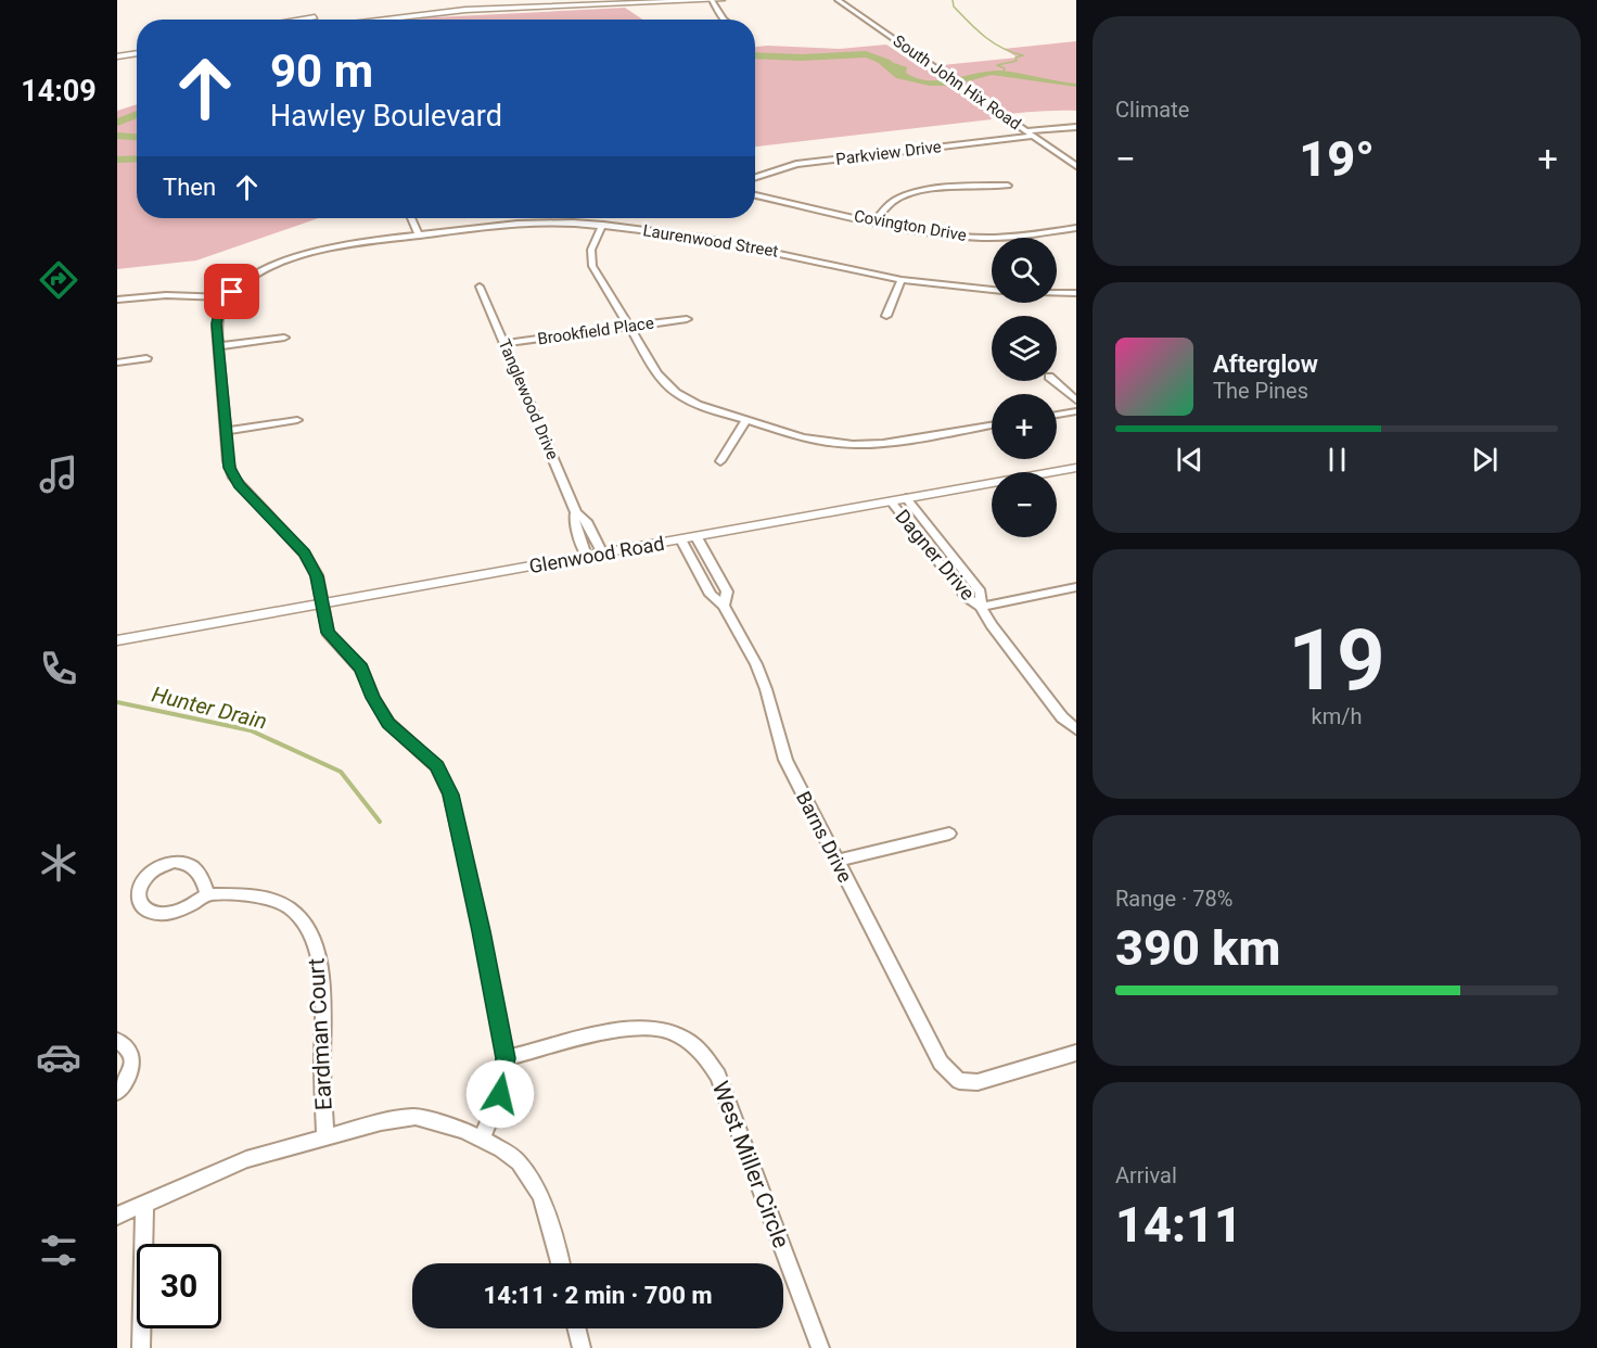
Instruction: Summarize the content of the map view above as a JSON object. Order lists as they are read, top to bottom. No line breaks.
{"streets":{"street":["South John Hix Road","Parkview Drive","Covington Drive","Laurenwood Street","Brookfield Place","Tanglewood Drive","Glenwood Road","Dagner Drive","Barns Drive","Eardman Court","West Miller Circle"]},"crossings":[["South John Hix Road","Parkview Drive"],["Brookfield Place","Tanglewood Drive"],["Tanglewood Drive","Glenwood Road"],["Glenwood Road","Dagner Drive"],["Glenwood Road","Barns Drive"]],"water":["Hunter Drain"],"page":{"tabs":"14:09","tile":["Climate",["19","km/h"],["Range · 78%","390 km"],["Arrival","14:11"]],"turn":["90 m","Hawley Boulevard"],"heat":["−","19°","+"],"then":"Then","map_buttons":["+","−"],"song":["Afterglow","The Pines"],"limit":"30","trip":"14:11 · 2 min · 700 m"}}
